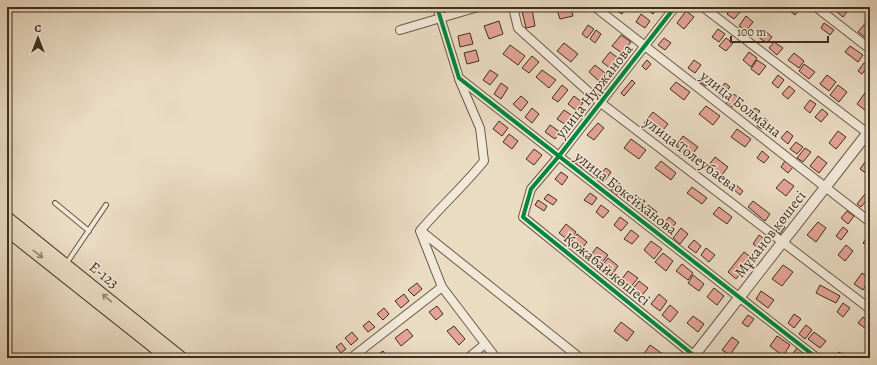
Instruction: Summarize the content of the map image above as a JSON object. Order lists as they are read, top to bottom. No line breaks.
{"streets":{"main road":["Е-123"],"street":["улица Нуржанова","улица Болмана","улица Толеубаева","улица Бокейханова","Мұканов көшесі","Қожабай көшесі"]},"crossings":[["улица Нуржанова","улица Болмана"],["улица Нуржанова","улица Толеубаева"],["улица Нуржанова","улица Бокейханова"],["улица Нуржанова","Қожабай көшесі"],["улица Болмана","Мұканов көшесі"],["улица Толеубаева","Мұканов көшесі"],["улица Бокейханова","Мұканов көшесі"],["Мұканов көшесі","Қожабай көшесі"]],"scale_bar":"100 m","north":"top"}
